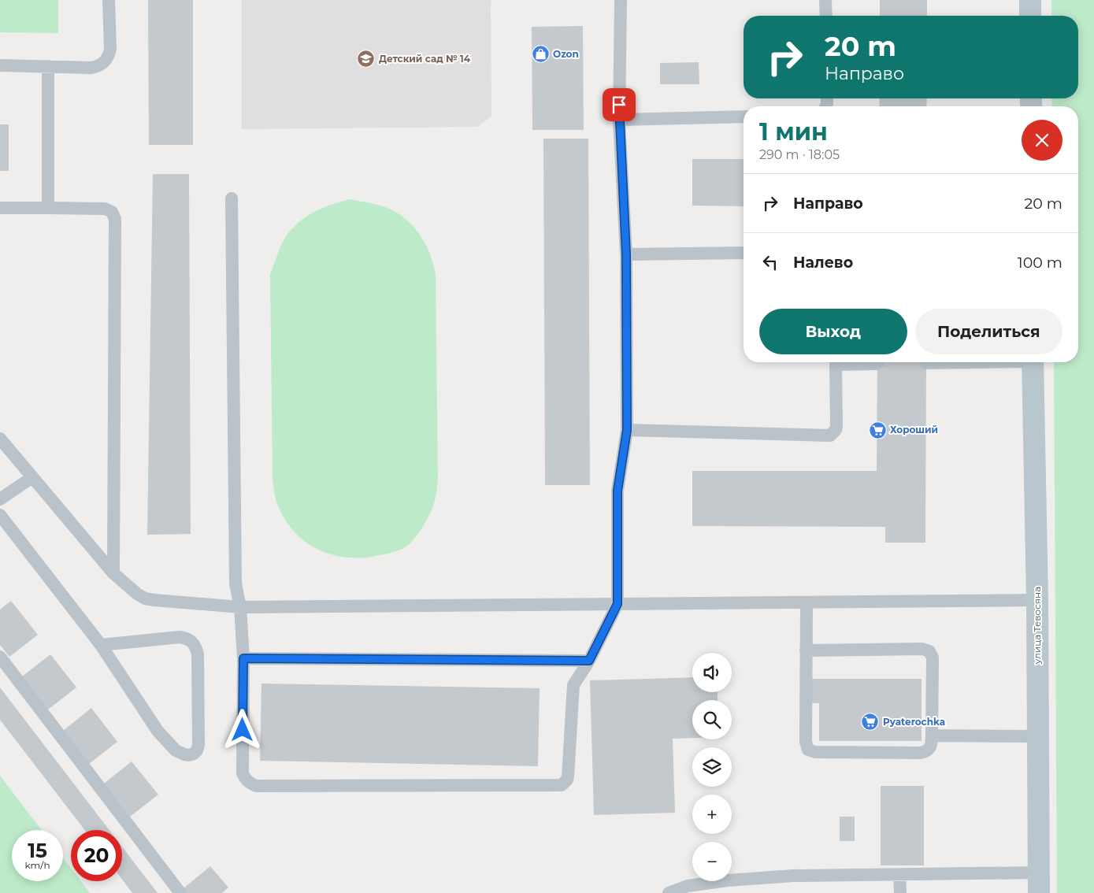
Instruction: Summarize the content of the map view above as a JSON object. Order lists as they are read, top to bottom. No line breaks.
{"streets":{"main road":["улица Тевосяна"]},"places":{"shop":["Ozon"],"school or university":["Детский сад № 14"],"supermarket":["Хороший","Pyaterochka"]},"page":{"turn":["20 m","Направо"],"heading":["1 мин","290 m · 18:05"],"list":[{"name":"Направо","value":"20 m"},{"name":"Налево","value":"100 m"}],"buttons":["Выход","Поделиться"],"map_buttons":["+","−"],"speed":"15 km/h","limit":"20"}}
